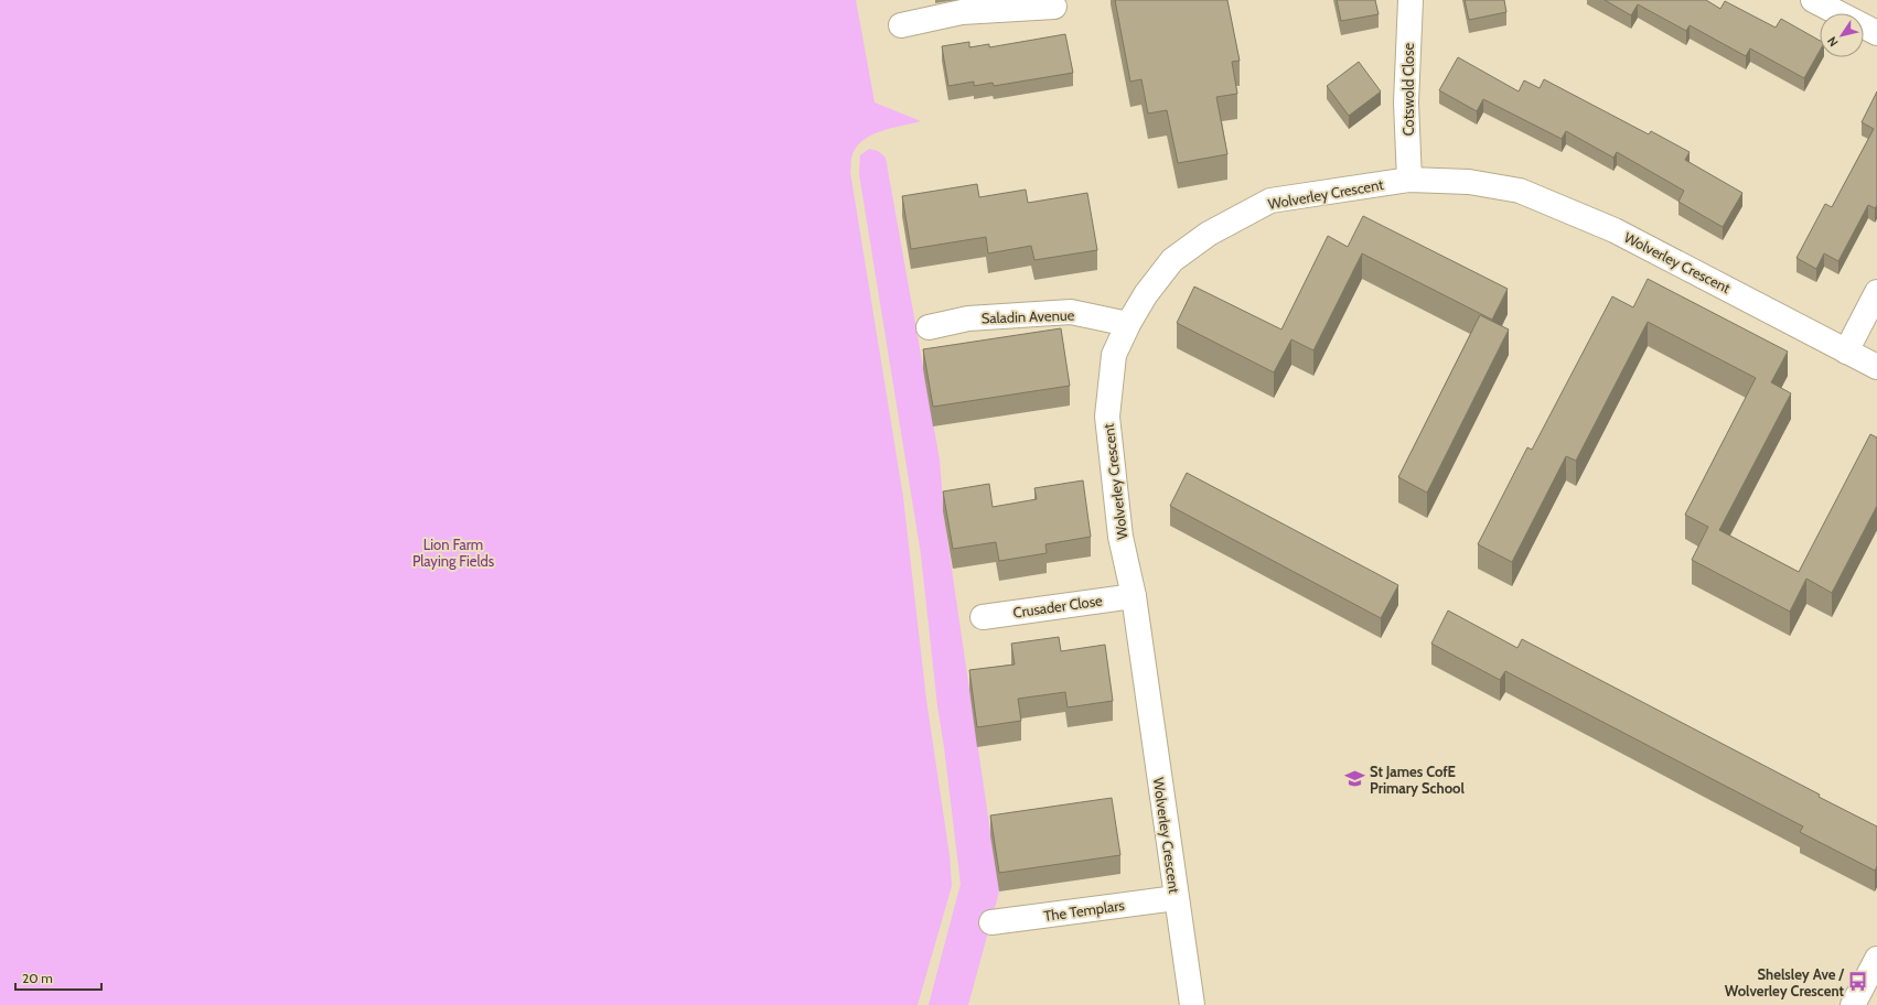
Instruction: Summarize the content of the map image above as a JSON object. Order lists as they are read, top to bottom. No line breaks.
{"streets":{"street":["Cotswold Close","Wolverley Crescent","Saladin Avenue","Crusader Close","The Templars"]},"crossings":[["Cotswold Close","Wolverley Crescent"],["Wolverley Crescent","Saladin Avenue"],["Wolverley Crescent","Crusader Close"],["Wolverley Crescent","The Templars"]],"parks":["Lion Farm Playing Fields"],"places":{"school or university":["St James CofE Primary School"],"bus stop":["Shelsley Ave / Wolverley Crescent"]},"scale_bar":"20 m","north":"bottom left"}
